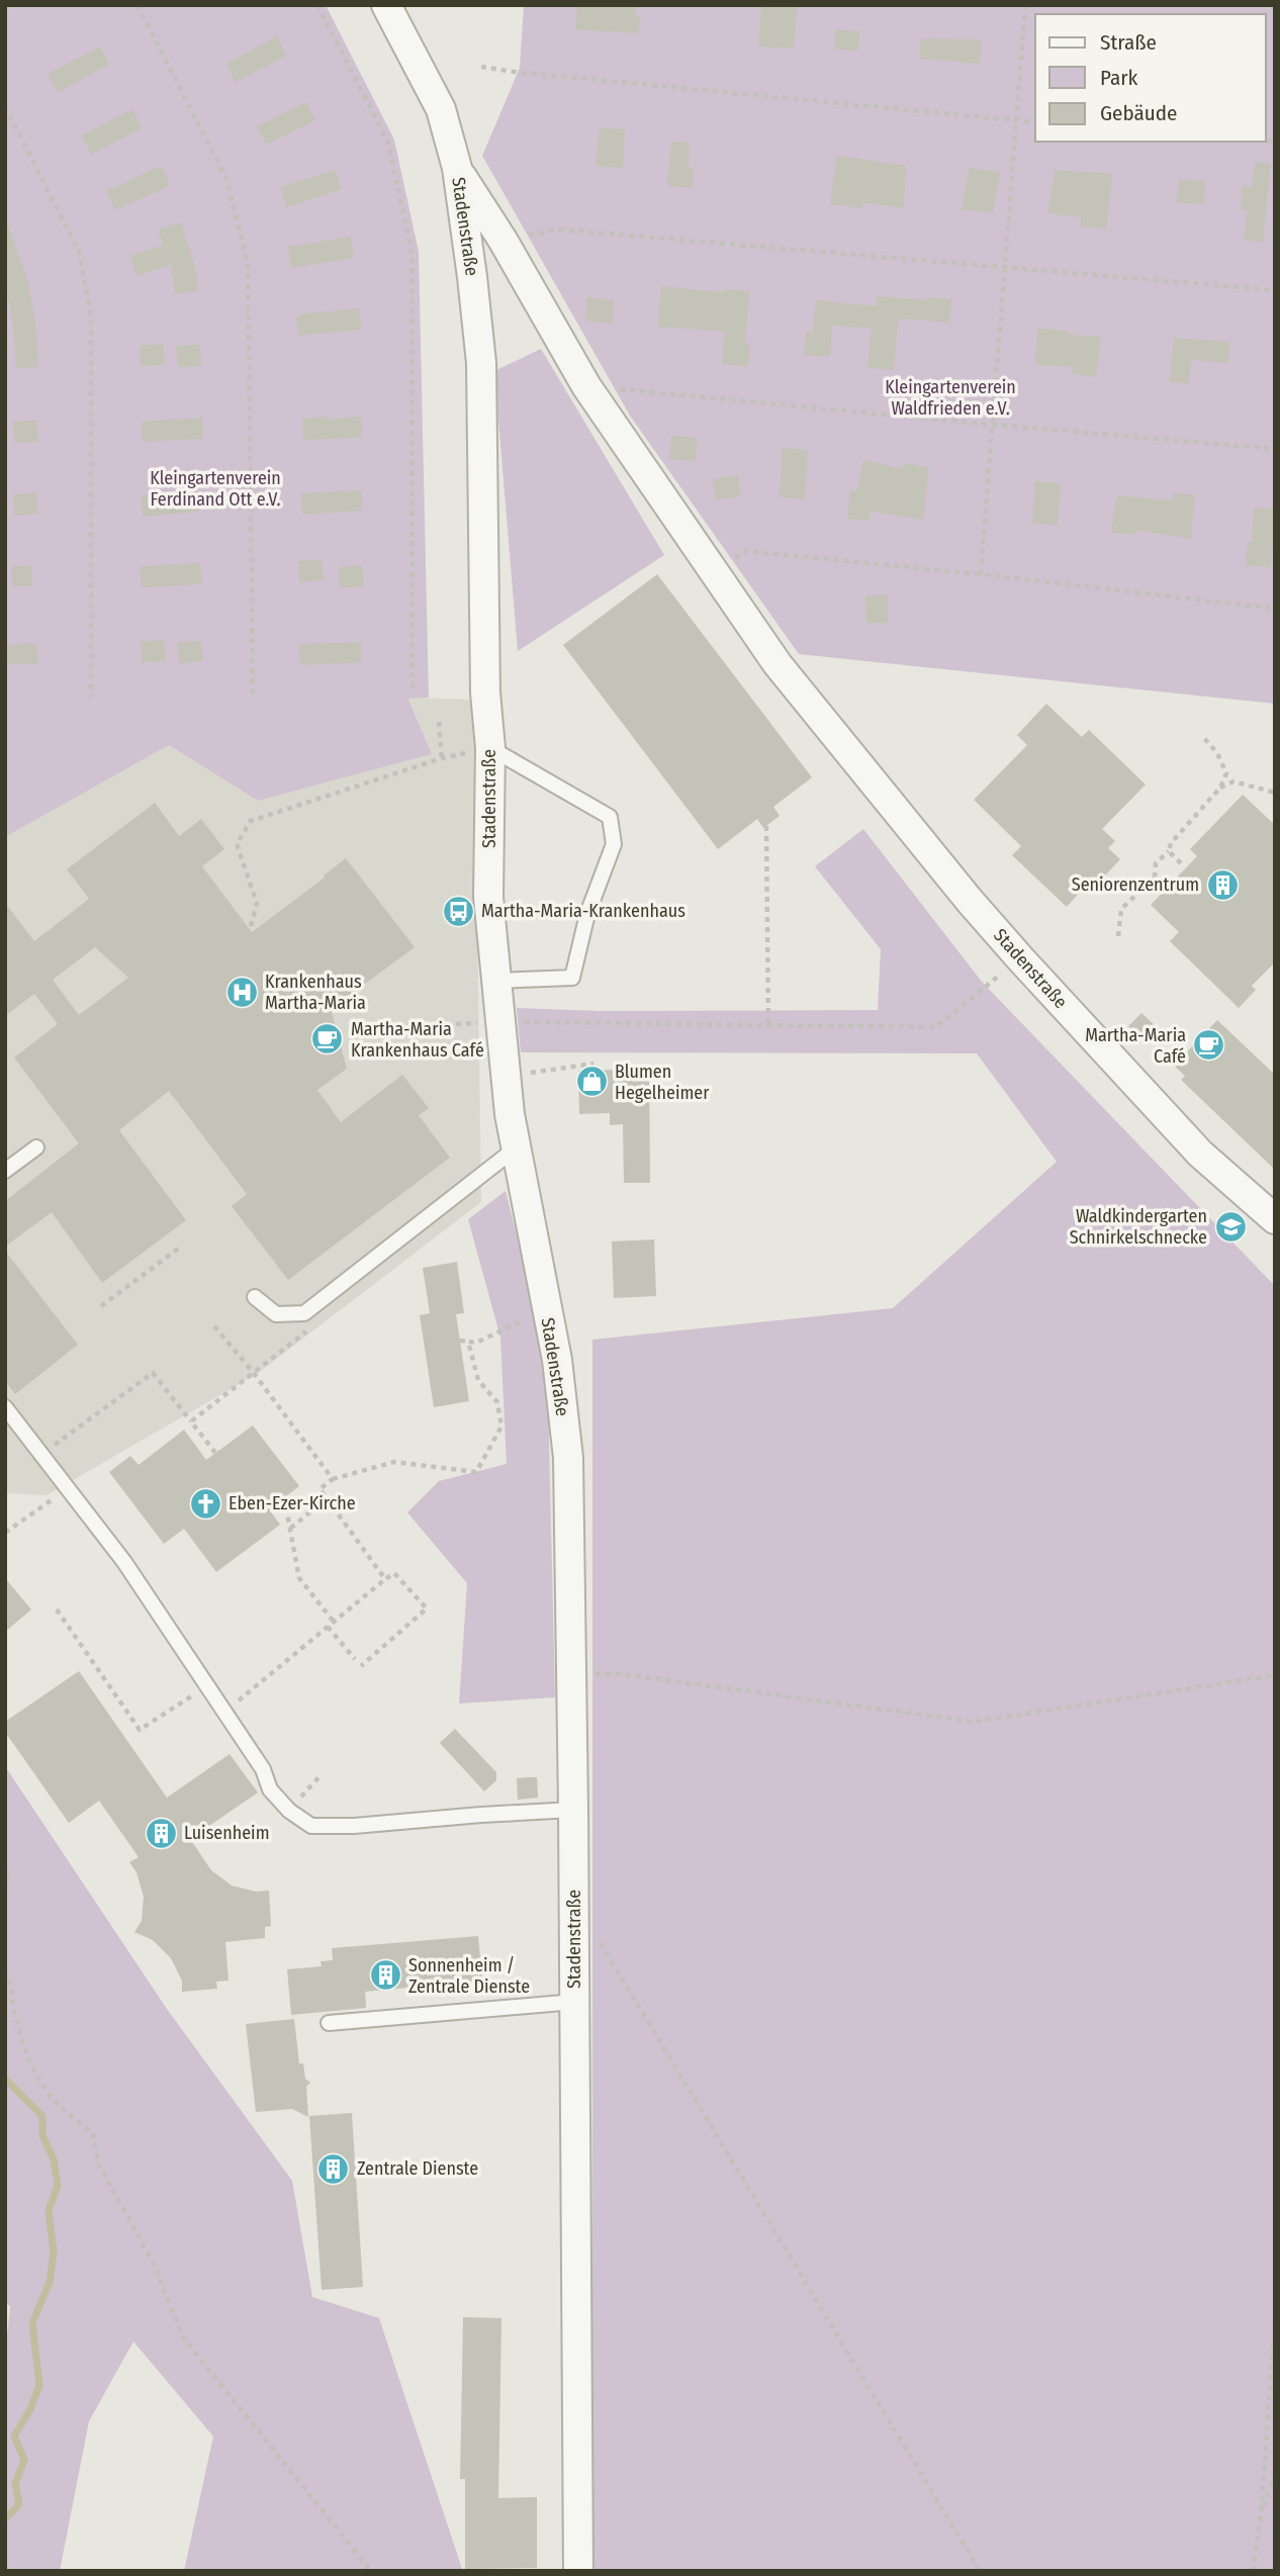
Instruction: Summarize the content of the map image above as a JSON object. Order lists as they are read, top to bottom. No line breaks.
{"streets":{"street":["Stadenstraße"]},"parks":["Kleingartenverein Waldfrieden e.V.","Kleingartenverein Ferdinand Ott e.V."],"places":{"building":["Seniorenzentrum","Luisenheim","Sonnenheim / Zentrale Dienste","Zentrale Dienste"],"bus stop":["Martha-Maria-Krankenhaus"],"hospital":["Krankenhaus Martha-Maria"],"cafe":["Martha-Maria Krankenhaus Café","Martha-Maria Café"],"shop":["Blumen Hegelheimer"],"school or university":["Waldkindergarten Schnirkelschnecke"],"church":["Eben-Ezer-Kirche"]},"legend":["Straße","Park","Gebäude"]}
